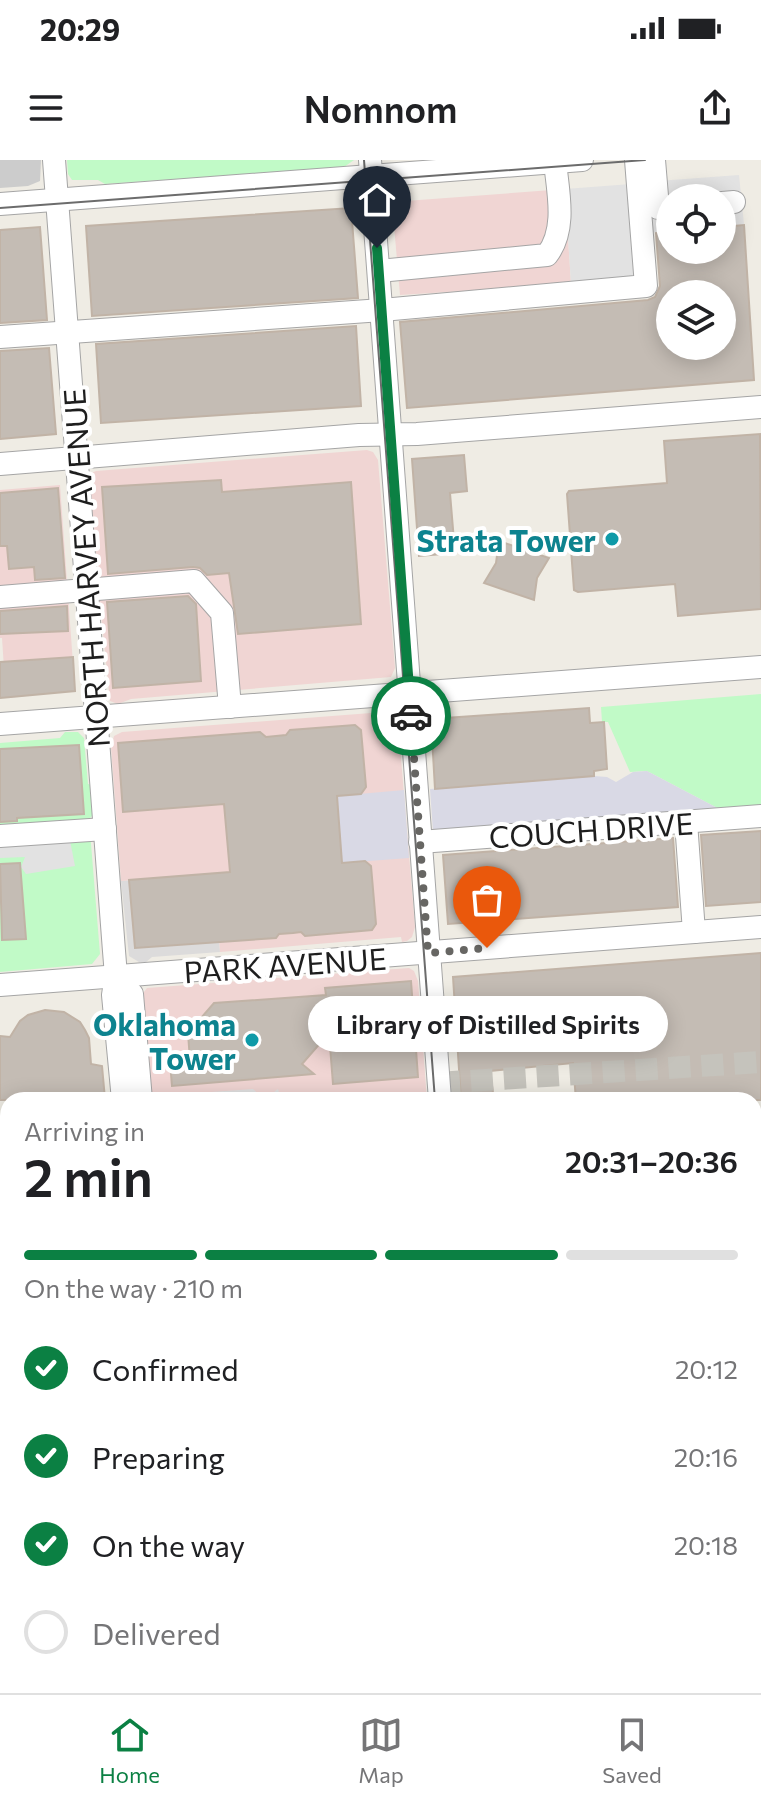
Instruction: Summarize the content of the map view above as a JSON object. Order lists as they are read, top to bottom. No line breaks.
{"streets":{"street":["NORTH HARVEY AVENUE","COUCH DRIVE","PARK AVENUE"]},"crossings":[["NORTH HARVEY AVENUE","PARK AVENUE"]],"places":["Strata Tower","Library of Distilled Spirits","Oklahoma Tower"],"page":{"status":"20:29","header":"Nomnom","bubble":"Library of Distilled Spirits","heading":["2 min","Arriving in","20:31–20:36"],"bar":"On the way · 210 m","list":[["Confirmed","20:12"],["Preparing","20:16"],["On the way","20:18"],"Delivered"],"tabs":["Home","Map","Saved"]}}
